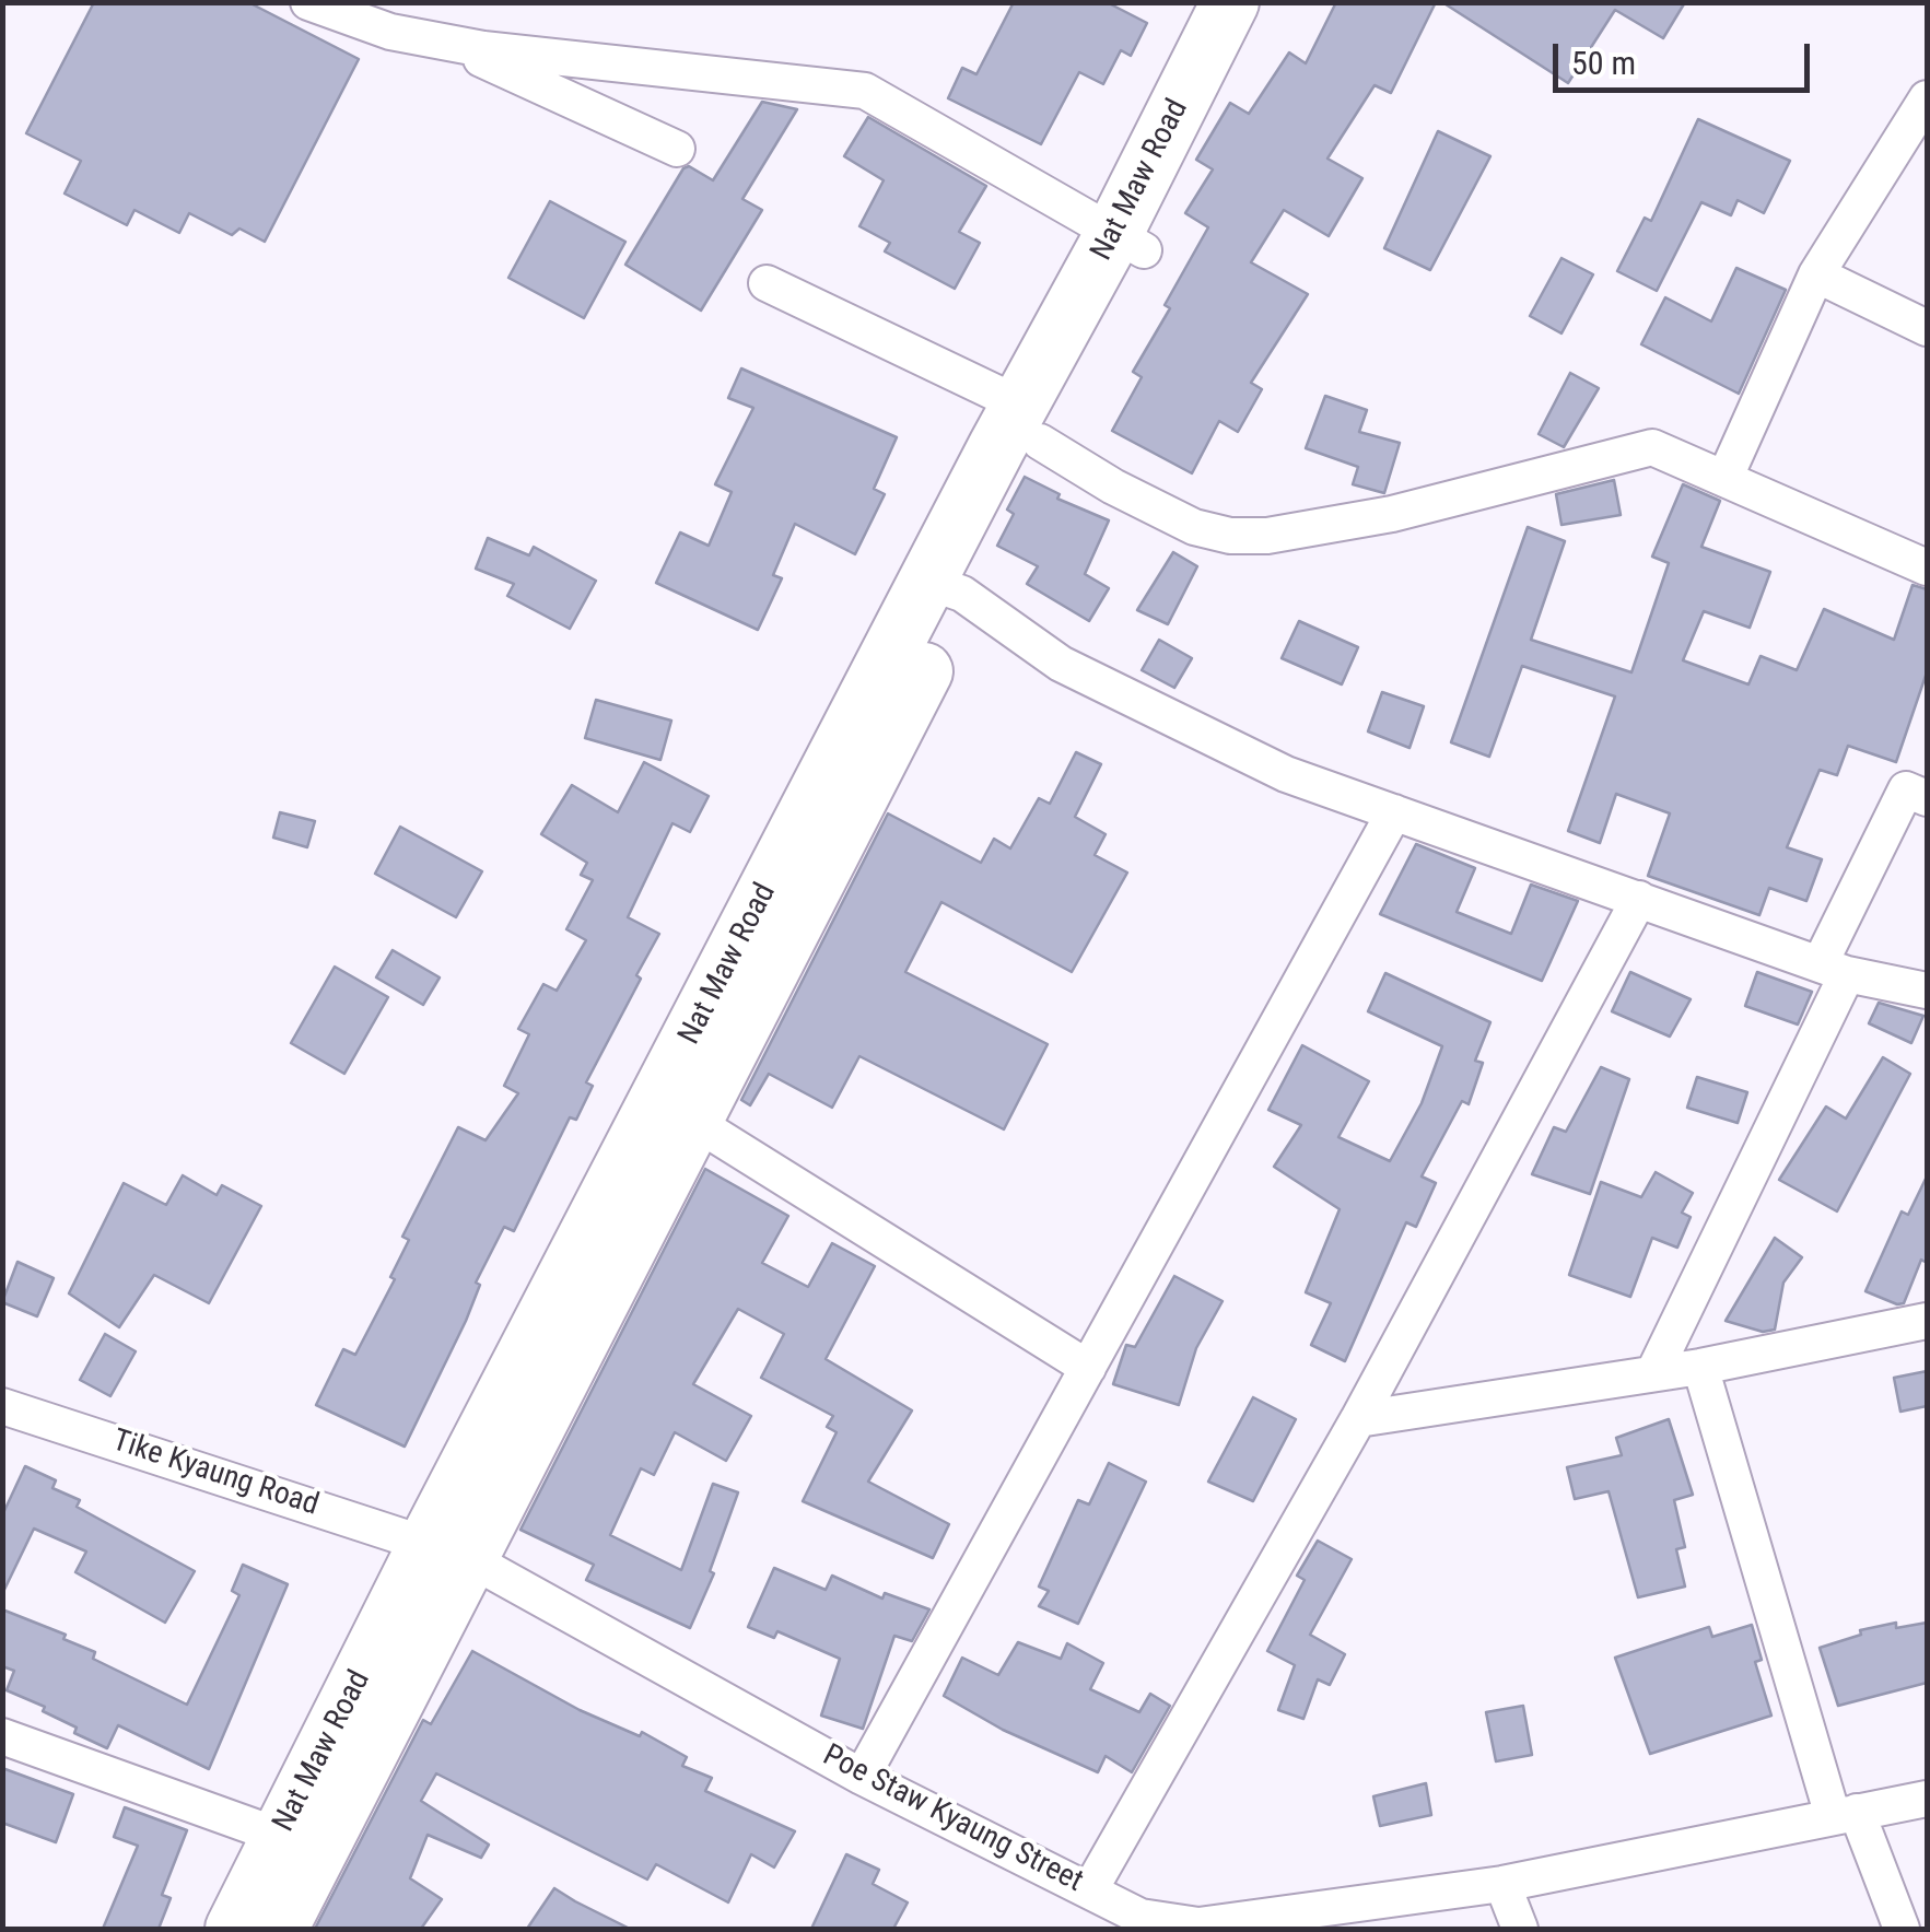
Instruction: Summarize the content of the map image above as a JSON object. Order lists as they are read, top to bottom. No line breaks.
{"streets":{"main road":["Nat Maw Road"],"street":["Tike Kyaung Road","Poe Staw Kyaung Street"]},"crossings":[["Nat Maw Road","Tike Kyaung Road"],["Nat Maw Road","Poe Staw Kyaung Street"],["Tike Kyaung Road","Poe Staw Kyaung Street"]],"scale_bar":"50 m"}
